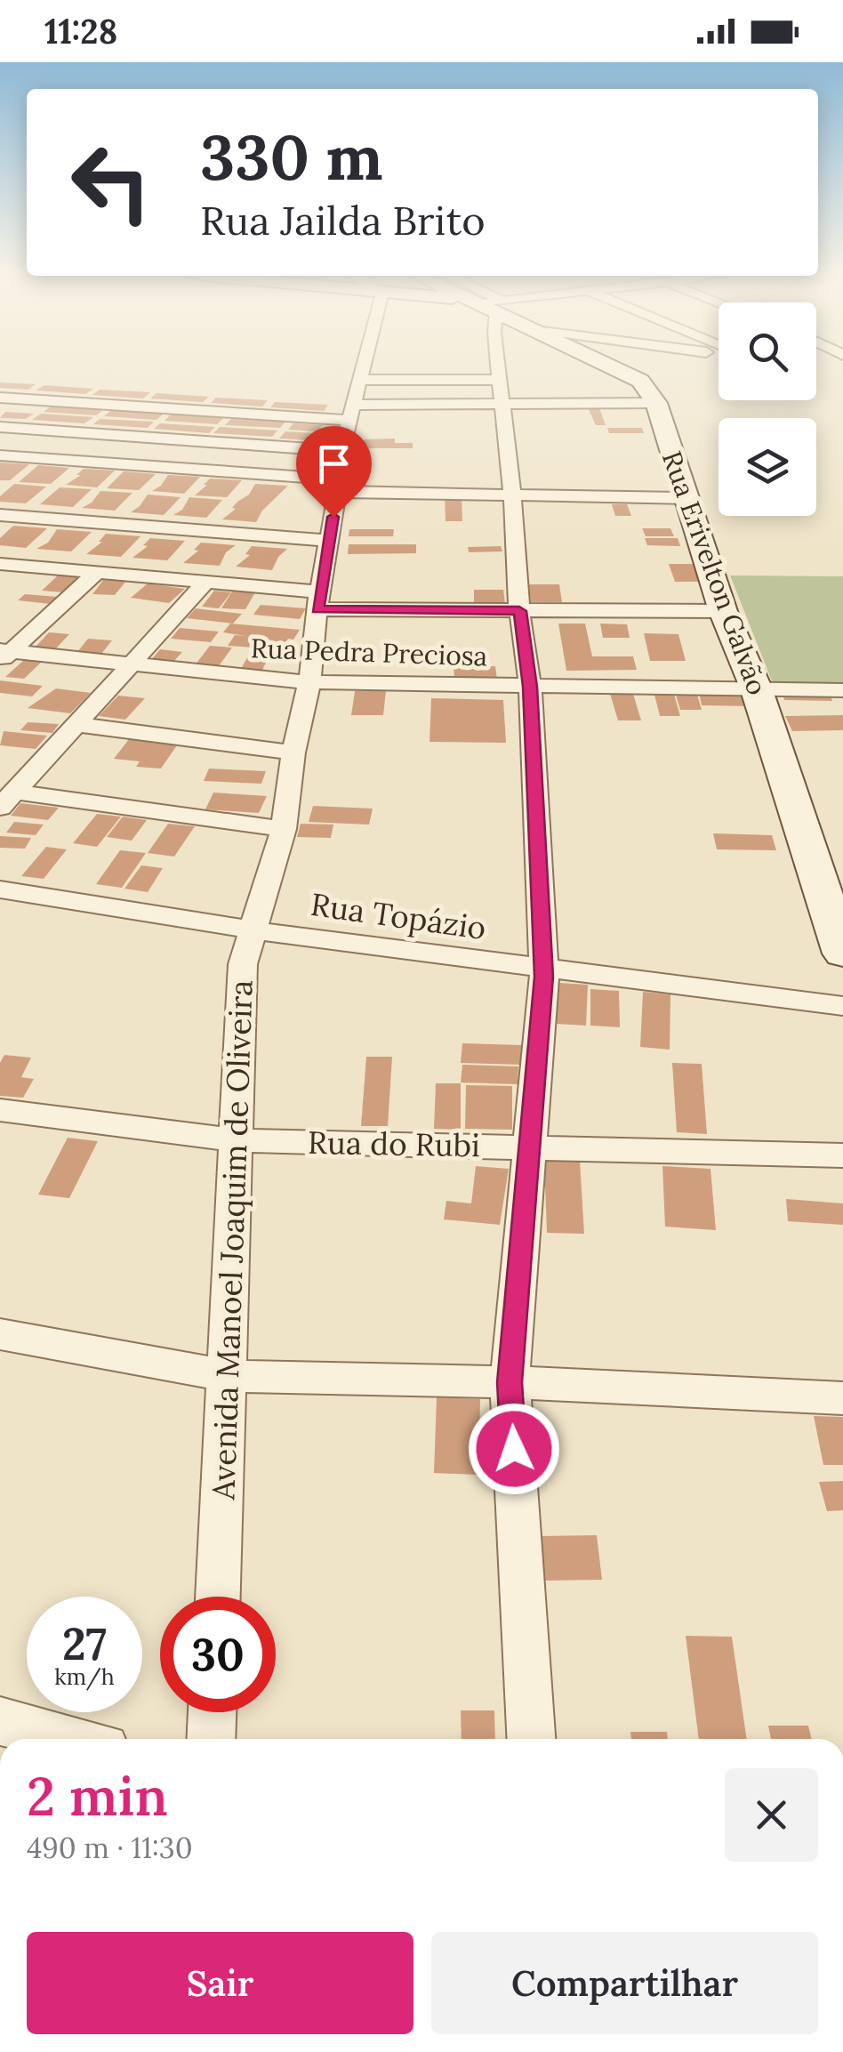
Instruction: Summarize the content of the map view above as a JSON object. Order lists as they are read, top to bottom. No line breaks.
{"streets":{"main road":["Rua Erivelton Galvão"],"street":["Rua Pedra Preciosa","Rua Topázio","Rua do Rubi","Avenida Manoel Joaquim de Oliveira"]},"crossings":[["Rua Erivelton Galvão","Rua Pedra Preciosa"],["Rua Pedra Preciosa","Avenida Manoel Joaquim de Oliveira"],["Rua Topázio","Avenida Manoel Joaquim de Oliveira"],["Rua do Rubi","Avenida Manoel Joaquim de Oliveira"]],"page":{"status":"11:28","turn":["330 m","Rua Jailda Brito"],"speed":"27 km/h","limit":"30","heading":["2 min","490 m · 11:30"],"buttons":["Sair","Compartilhar"]}}
